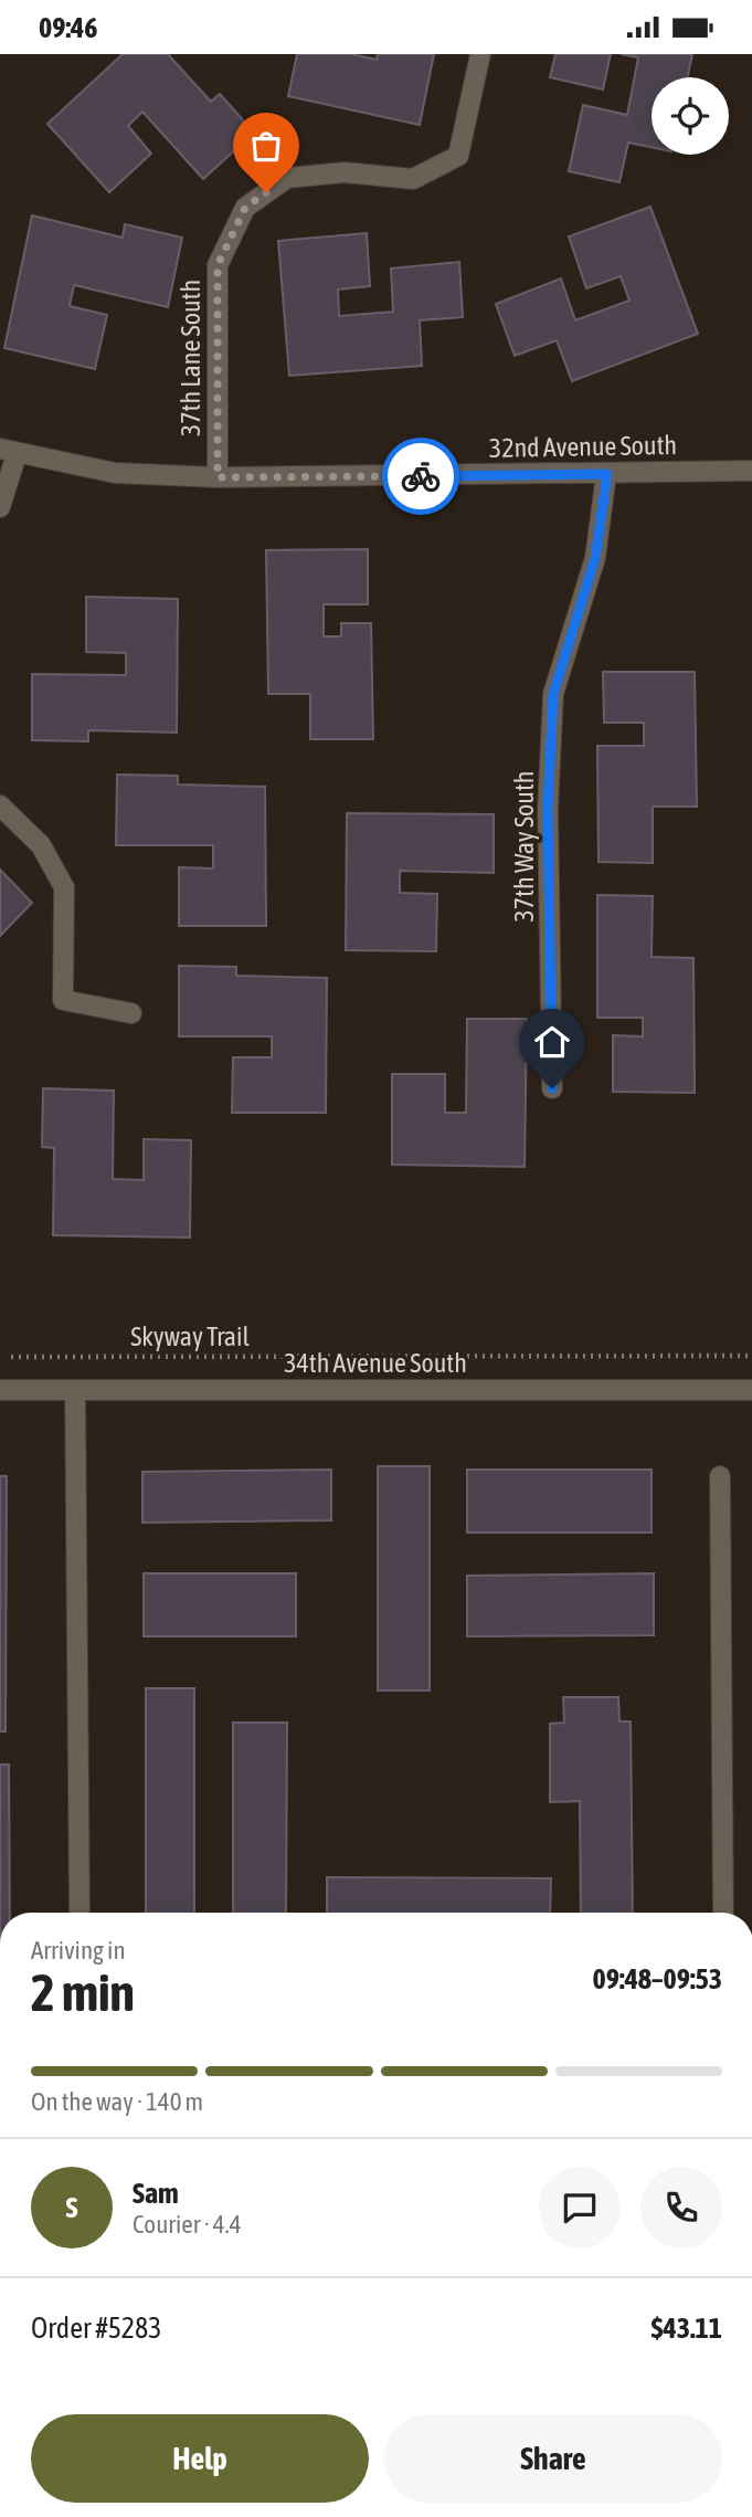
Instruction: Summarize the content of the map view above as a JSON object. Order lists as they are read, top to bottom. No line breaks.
{"streets":{"street":["37th Lane South","32nd Avenue South","37th Way South","34th Avenue South"],"path":["Skyway Trail"]},"crossings":[["37th Lane South","32nd Avenue South"],["32nd Avenue South","37th Way South"]],"page":{"status":"09:46","heading":["2 min","Arriving in","09:48–09:53"],"panel":["Sam","Courier · 4.4","Order #5283","$43.11"],"bar":"On the way · 140 m","round":"S","buttons":["Help","Share"]}}
